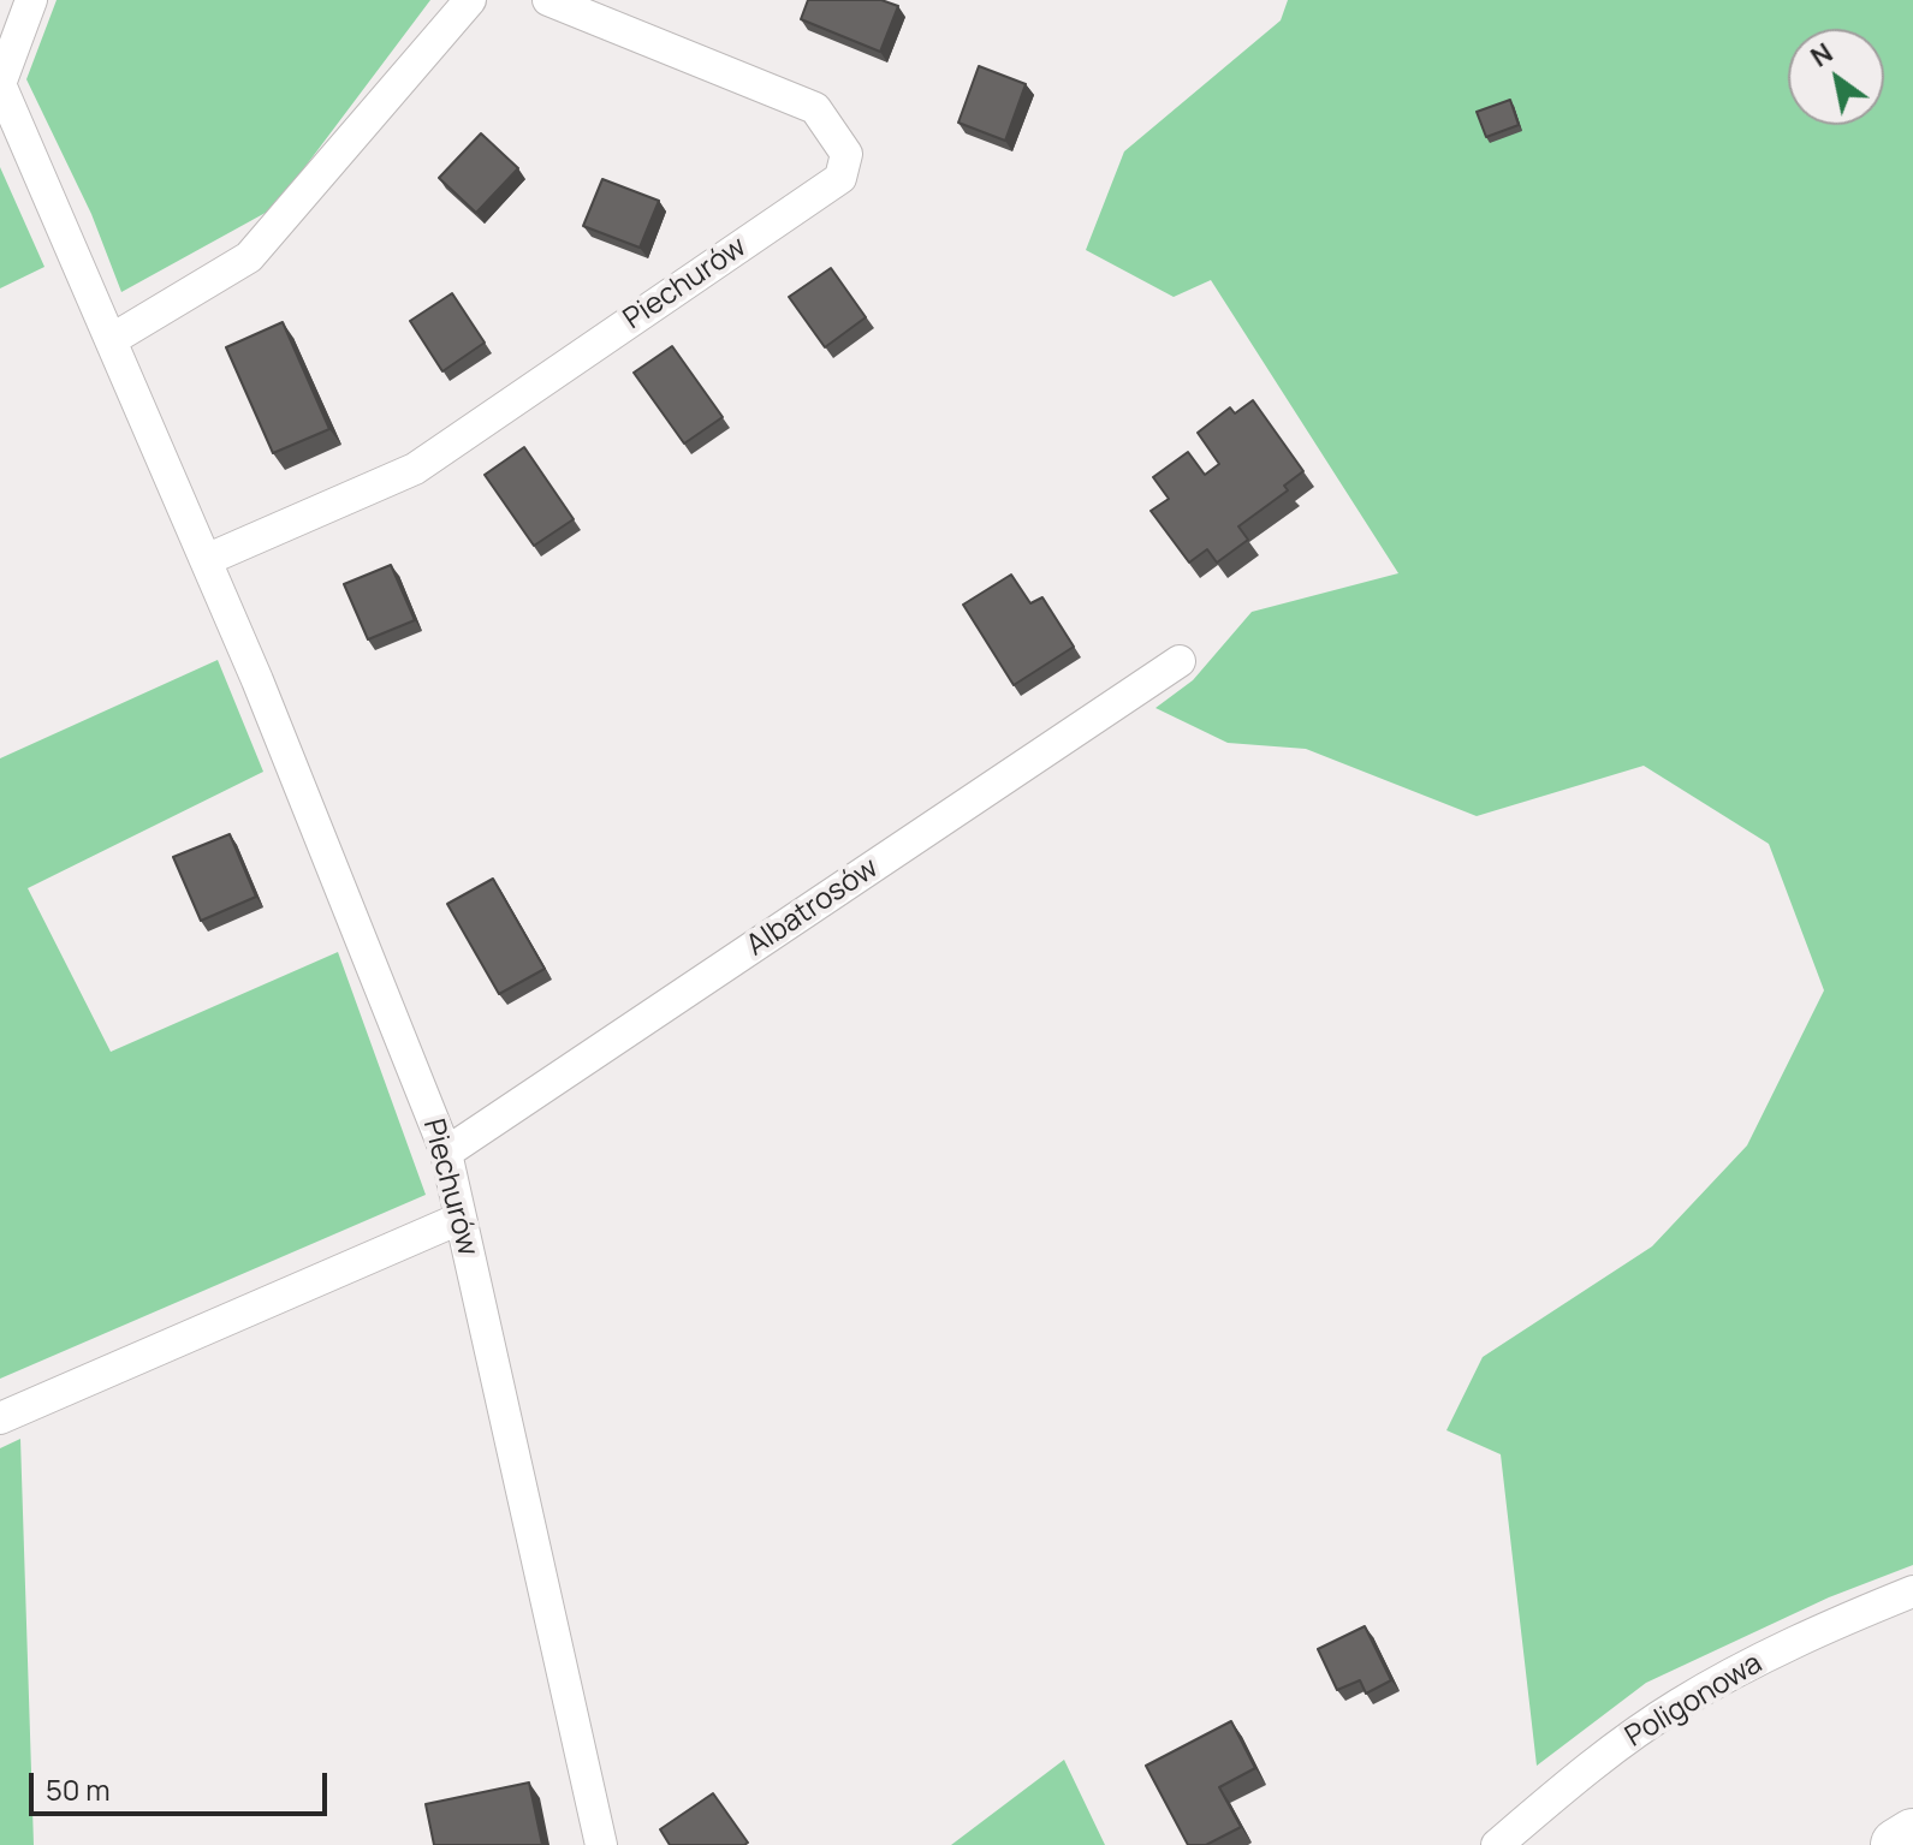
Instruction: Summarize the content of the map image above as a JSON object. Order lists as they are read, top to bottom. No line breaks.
{"streets":{"street":["Piechurów","Albatrosów","Poligonowa"]},"crossings":[["Piechurów","Albatrosów"]],"scale_bar":"50 m","north":"top left"}
